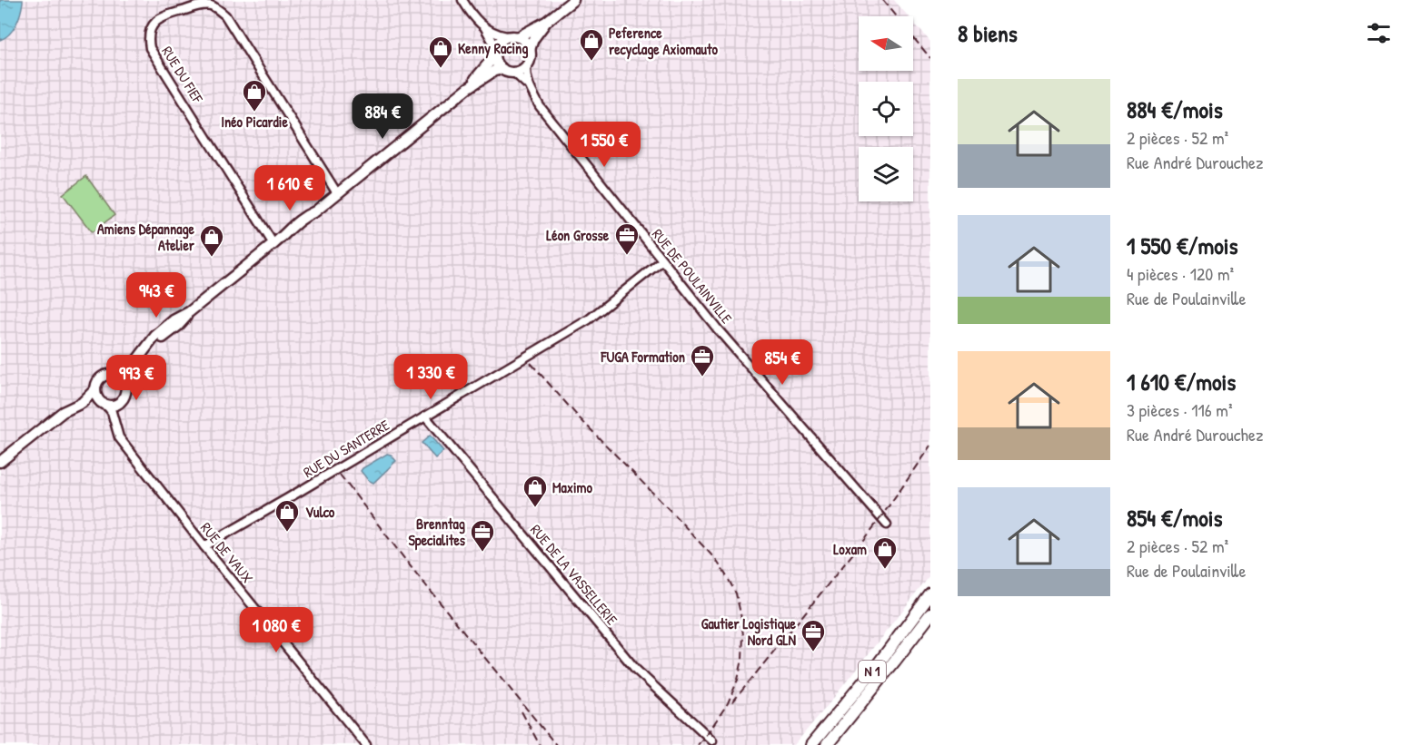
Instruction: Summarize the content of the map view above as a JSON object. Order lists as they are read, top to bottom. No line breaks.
{"streets":{"highway":["N 1"],"street":["RUE DU FIEF","RUE DE POULAINVILLE","RUE DU SANTERRE","RUE DE VAUX","RUE DE LA VASSELLERIE"]},"crossings":[["RUE DE POULAINVILLE","RUE DU SANTERRE"],["RUE DU SANTERRE","RUE DE VAUX"],["RUE DU SANTERRE","RUE DE LA VASSELLERIE"]],"places":{"shop":["Peference recyclage Axiomauto","Kenny Racing","Inéo Picardie","Amiens Dépannage Atelier","Maximo","Vulco","Loxam"],"office":["Léon Grosse","FUGA Formation","Brenntag Specialites","Gautier Logistique Nord GLN"]},"north":"left","page":{"heading":"8 biens","list":[{"name":"884 €/mois","note":"2 pièces · 52 m² · Rue André Durouchez"},{"name":"1 550 €/mois","note":"4 pièces · 120 m² · Rue de Poulainville"},{"name":"1 610 €/mois","note":"3 pièces · 116 m² · Rue André Durouchez"},{"name":"854 €/mois","note":"2 pièces · 52 m² · Rue de Poulainville"}],"price":["884 €","1 550 €","1 610 €","943 €","854 €","1 330 €","993 €","1 080 €"]}}
